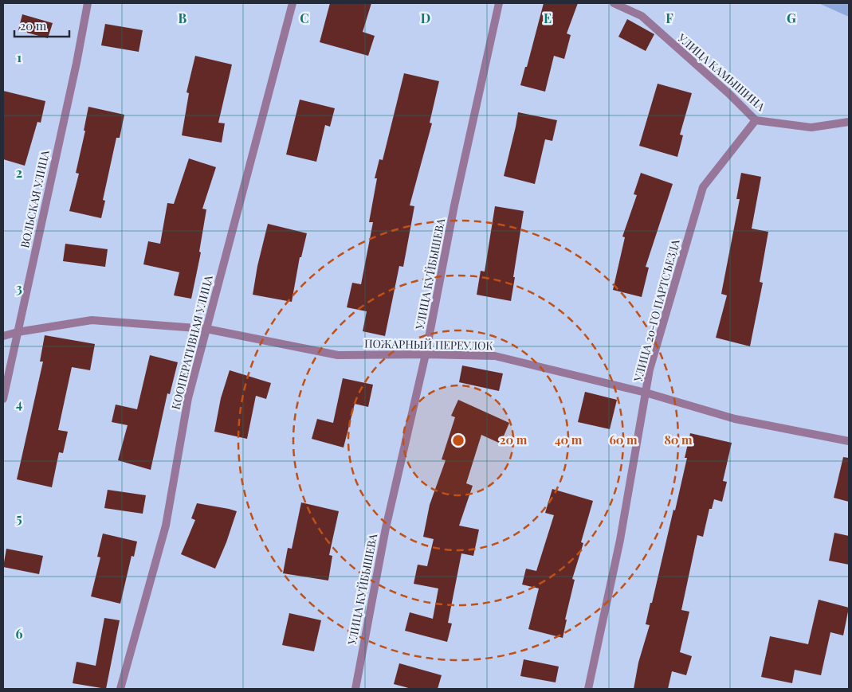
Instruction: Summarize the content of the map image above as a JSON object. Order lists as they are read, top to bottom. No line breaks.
{"streets":{"street":["УЛИЦА КАМЫШИНА","ВОЛЬСКАЯ УЛИЦА","УЛИЦА КУЙБЫШЕВА","УЛИЦА 20-ГО ПАРТСЪЕЗДА","КООПЕРАТИВНАЯ УЛИЦА","ПОЖАРНЫЙ ПЕРЕУЛОК"]},"crossings":[["УЛИЦА КАМЫШИНА","УЛИЦА 20-ГО ПАРТСЪЕЗДА"],["ВОЛЬСКАЯ УЛИЦА","ПОЖАРНЫЙ ПЕРЕУЛОК"],["УЛИЦА КУЙБЫШЕВА","ПОЖАРНЫЙ ПЕРЕУЛОК"],["УЛИЦА 20-ГО ПАРТСЪЕЗДА","ПОЖАРНЫЙ ПЕРЕУЛОК"],["КООПЕРАТИВНАЯ УЛИЦА","ПОЖАРНЫЙ ПЕРЕУЛОК"]],"scale_bar":"20 m","grid":{"columns":["B","C","D","E","F","G"],"rows":["1","2","3","4","5","6"]},"rings":["20 m","40 m","60 m","80 m"]}
